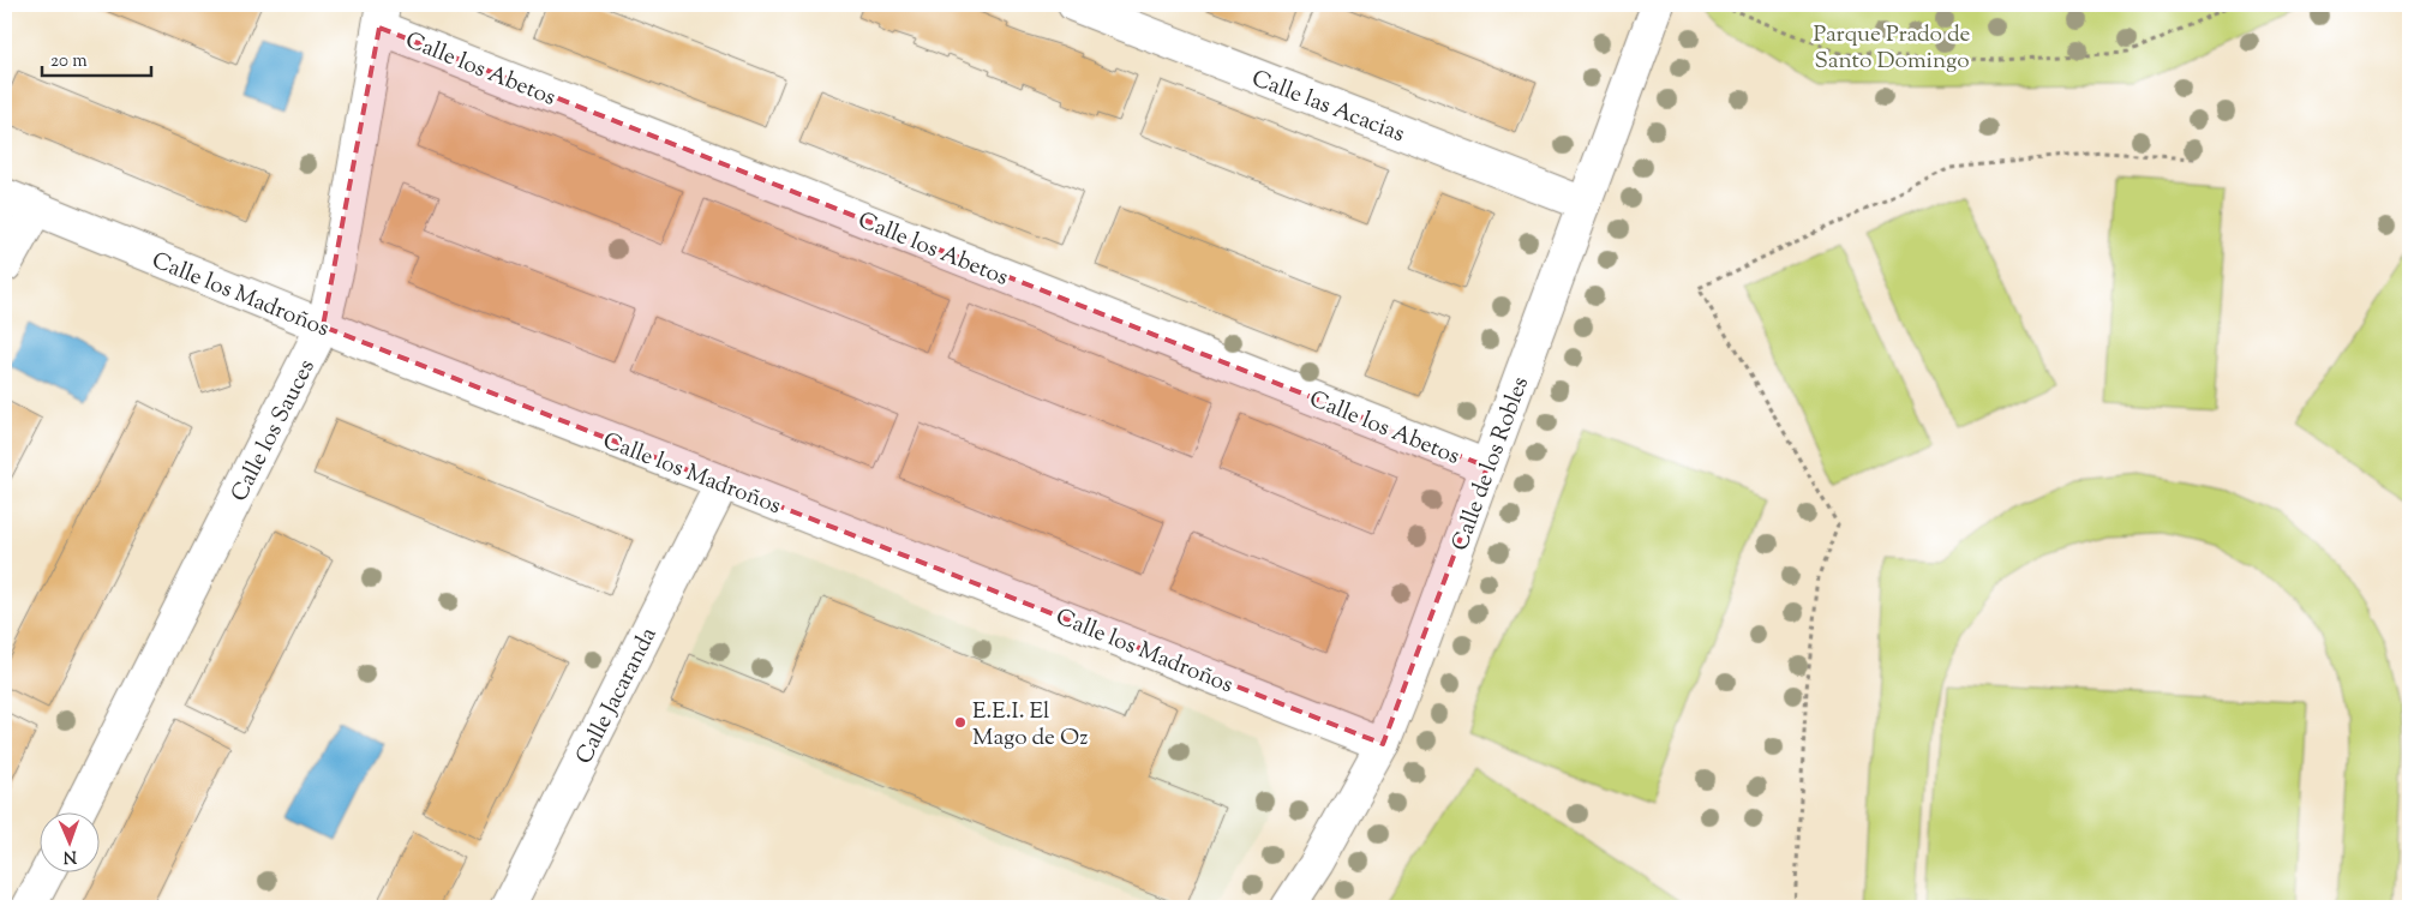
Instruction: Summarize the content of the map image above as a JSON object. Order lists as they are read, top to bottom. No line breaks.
{"streets":{"street":["Calle los Abetos","Calle las Acacias","Calle los Madroños","Calle los Sauces","Calle de los Robles","Calle Jacaranda"]},"crossings":[["Calle los Abetos","Calle los Sauces"],["Calle los Abetos","Calle de los Robles"],["Calle las Acacias","Calle de los Robles"],["Calle los Madroños","Calle los Sauces"],["Calle los Madroños","Calle de los Robles"],["Calle los Madroños","Calle Jacaranda"]],"parks":["Parque Prado de Santo Domingo"],"places":["E.E.I. El Mago de Oz"],"scale_bar":"20 m","north":"bottom"}
